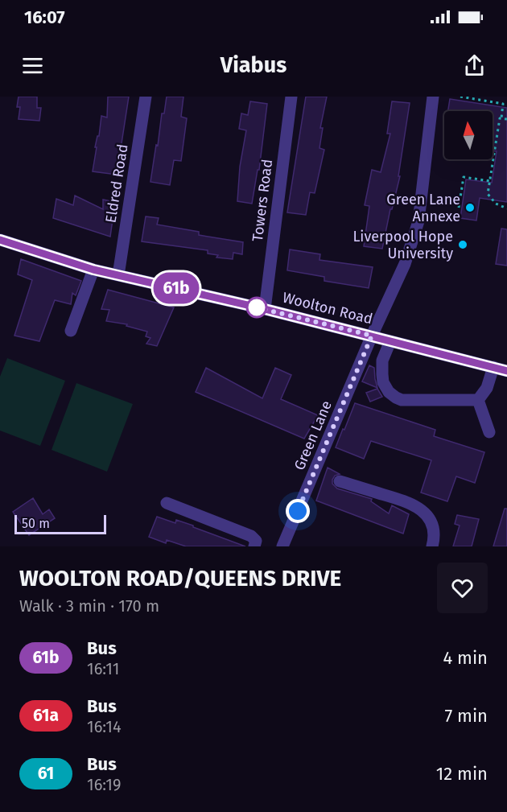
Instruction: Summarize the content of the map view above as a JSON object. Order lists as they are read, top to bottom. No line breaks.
{"streets":{"street":["Eldred Road","Towers Road","Woolton Road","Green Lane"]},"crossings":[["Eldred Road","Woolton Road"],["Towers Road","Woolton Road"],["Woolton Road","Green Lane"]],"places":["Green Lane Annexe","Liverpool Hope University"],"lines":["bus line 61b"],"scale_bar":"50 m","north":"top","page":{"status":"16:07","header":"Viabus","on_map":"61b","scale":"50 m","heading":["WOOLTON ROAD/QUEENS DRIVE","Walk · 3 min · 170 m"],"list":[{"mark":"61b","name":"Bus","note":"16:11","value":"4 min"},{"mark":"61a","name":"Bus","note":"16:14","value":"7 min"},{"mark":"61","name":"Bus","note":"16:19","value":"12 min"}]}}
